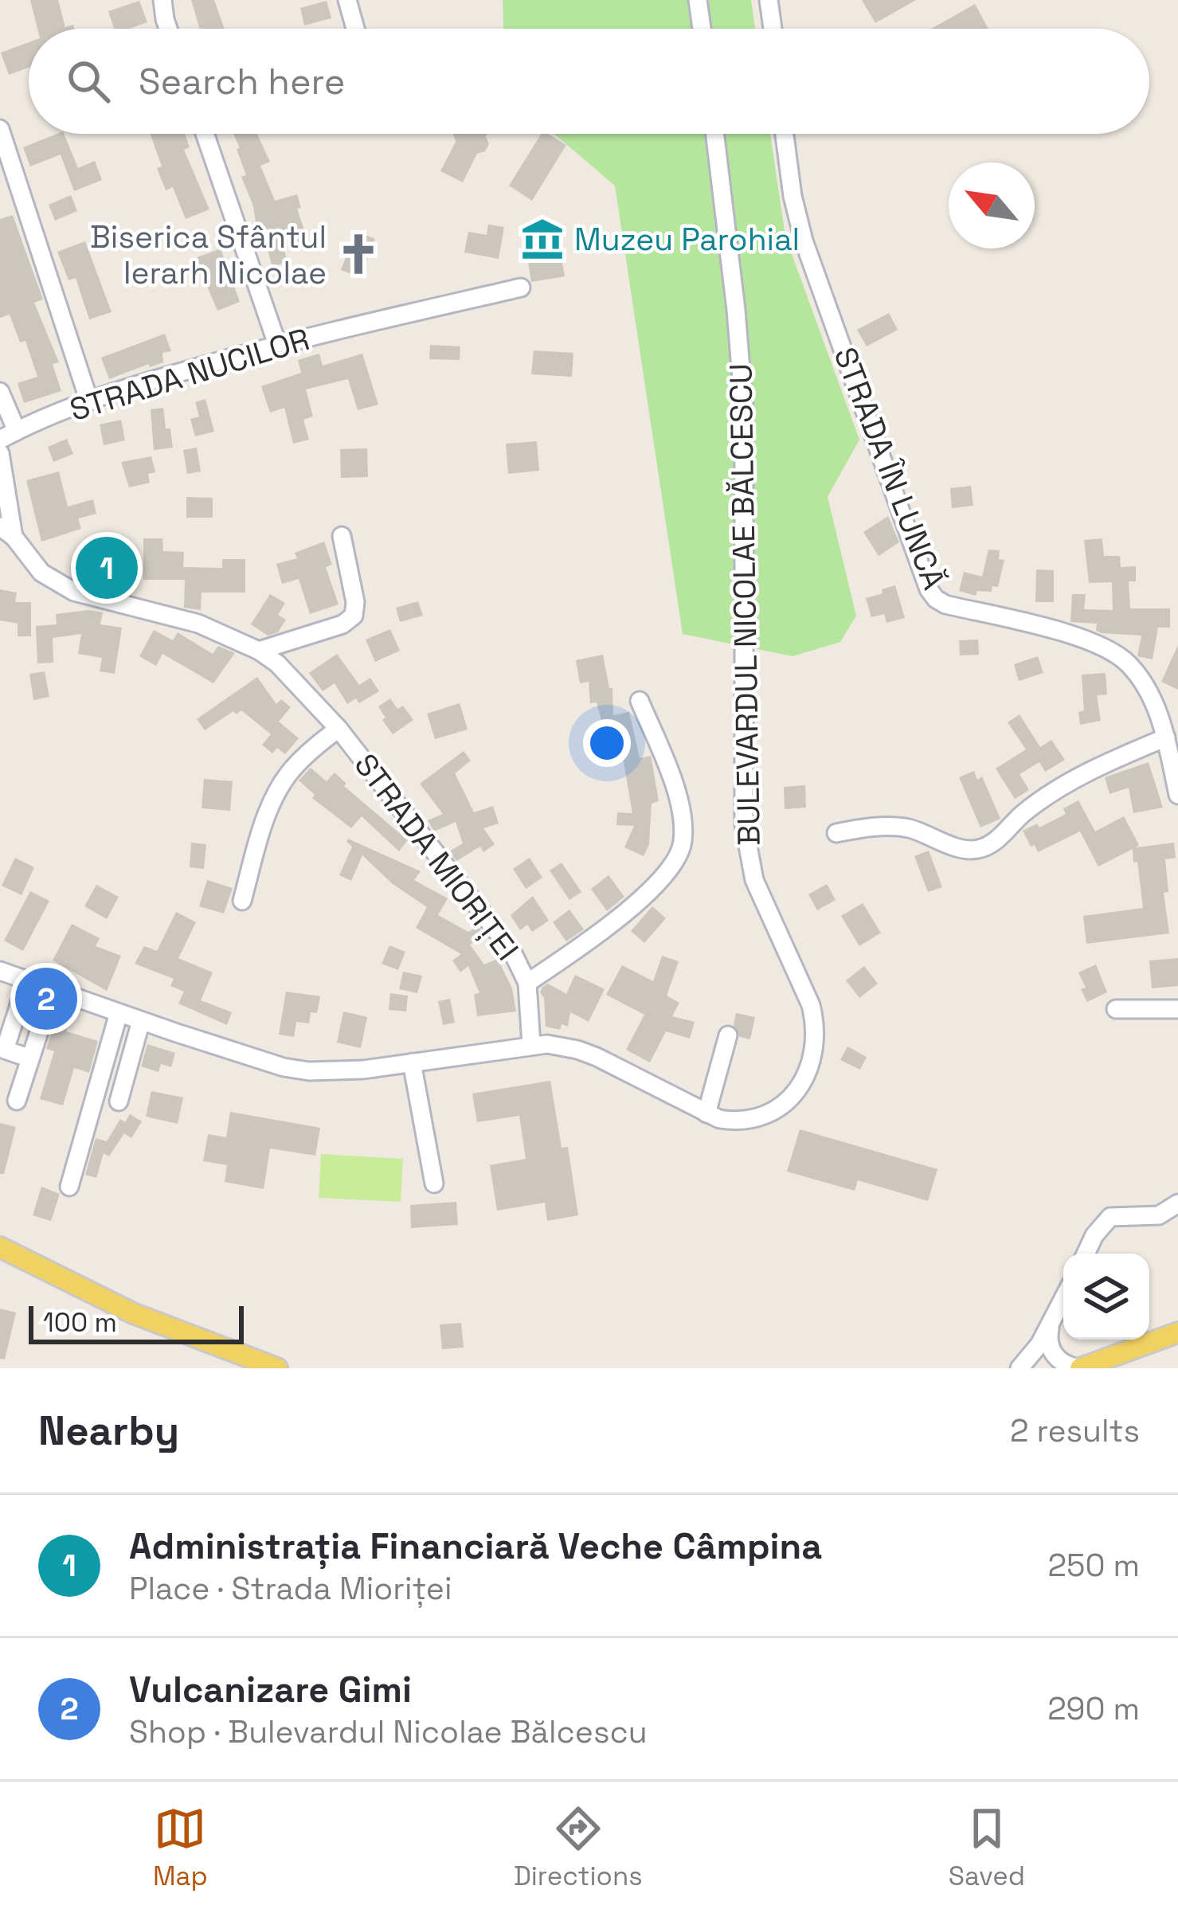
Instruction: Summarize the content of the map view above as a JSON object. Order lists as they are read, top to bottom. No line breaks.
{"streets":{"street":["STRADA NUCILOR","STRADA ÎN LUNCĂ","BULEVARDUL NICOLAE BĂLCESCU","STRADA MIORIȚEI"]},"crossings":[["BULEVARDUL NICOLAE BĂLCESCU","STRADA MIORIȚEI"]],"places":{"museum":["Muzeu Parohial"],"church":["Biserica Sfântul Ierarh Nicolae"]},"scale_bar":"100 m","north":"top left","page":{"search":"Search here","pins":["1","2"],"scale":"100 m","heading":["Nearby","2 results"],"list":[{"mark":"1","name":"Administrația Financiară Veche Câmpina","note":"Place · Strada Mioriței","value":"250 m"},{"mark":"2","name":"Vulcanizare Gimi","note":"Shop · Bulevardul Nicolae Bălcescu","value":"290 m"}],"nav":["Map","Directions","Saved"]}}
